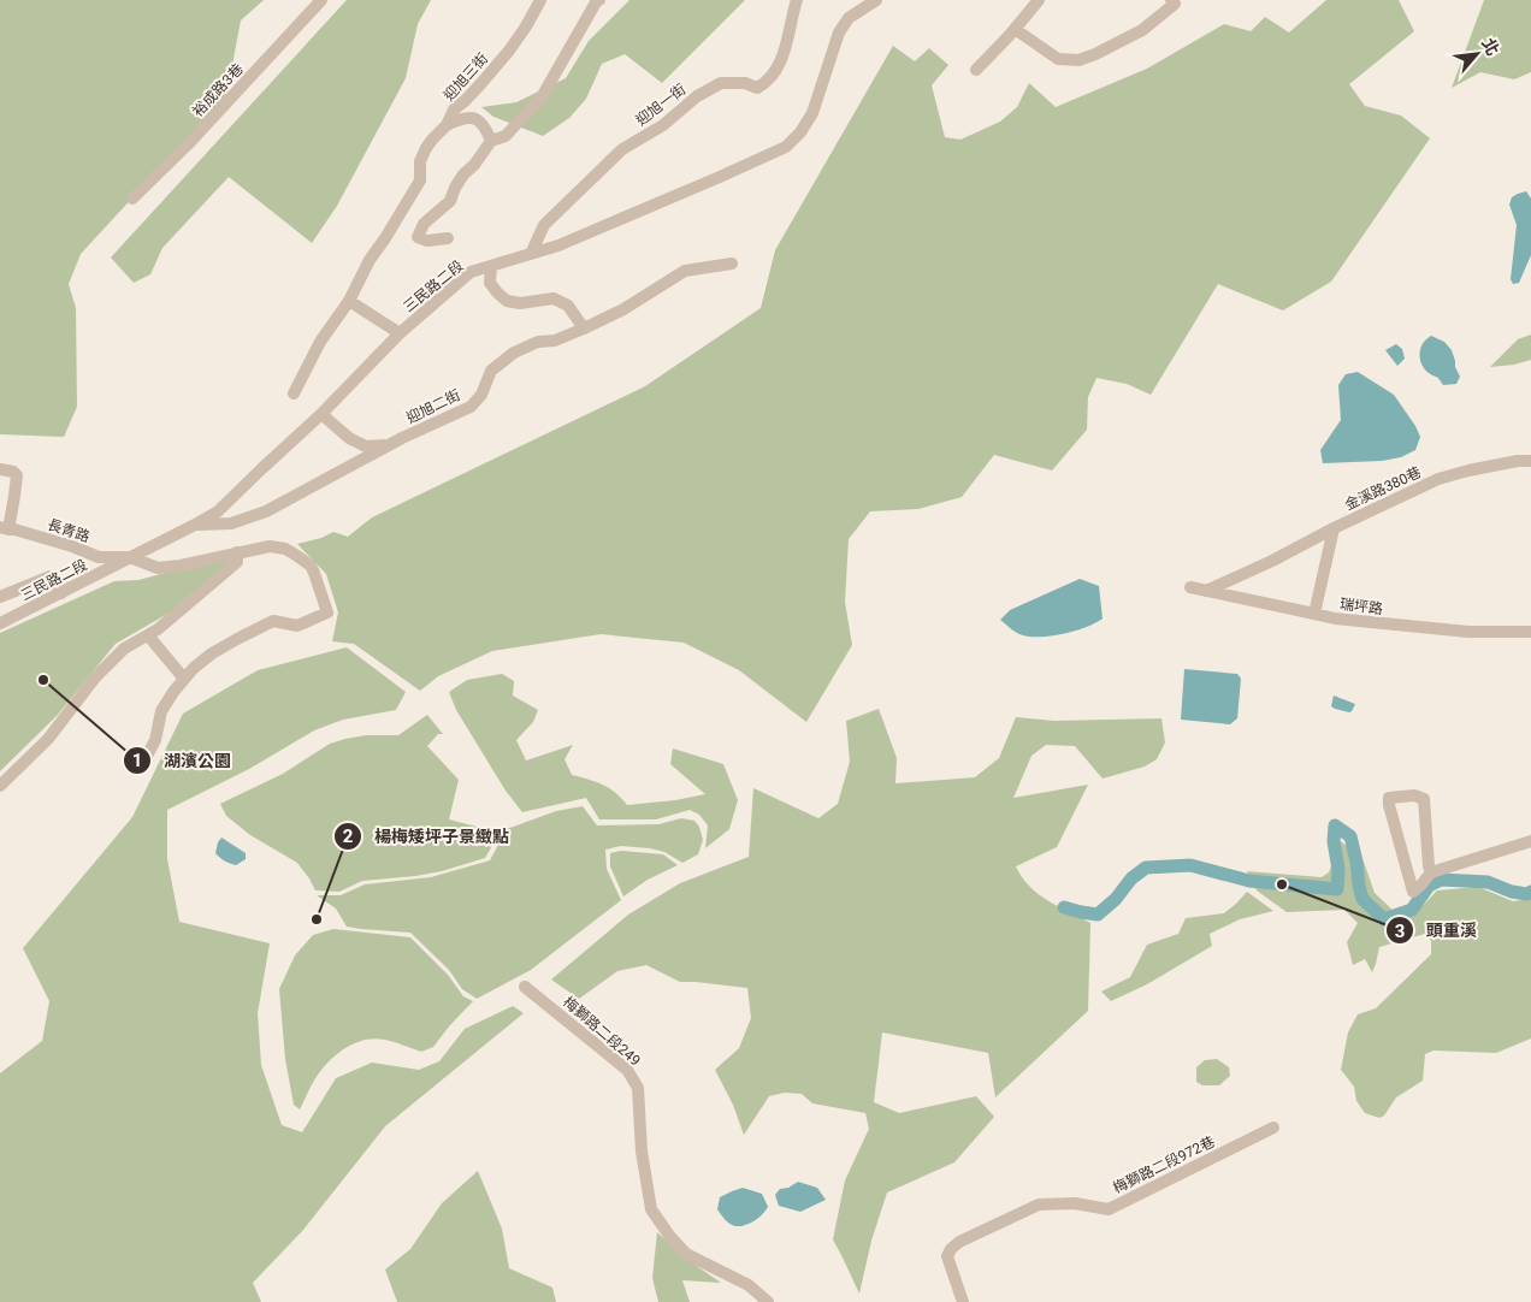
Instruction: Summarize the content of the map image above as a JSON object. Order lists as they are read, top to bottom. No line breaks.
{"streets":{"street":["迎旭三街","裕成路3巷","迎旭一街","三民路二段","迎旭二街","金溪路380巷","長青路","瑞坪路","梅獅路二段249","梅獅路二段972巷"]},"crossings":[["迎旭一街","三民路二段"],["三民路二段","迎旭二街"],["三民路二段","長青路"],["金溪路380巷","瑞坪路"]],"places":["湖濱公園","頭重溪","楊梅矮坪子景緻點"],"north":"top right"}
